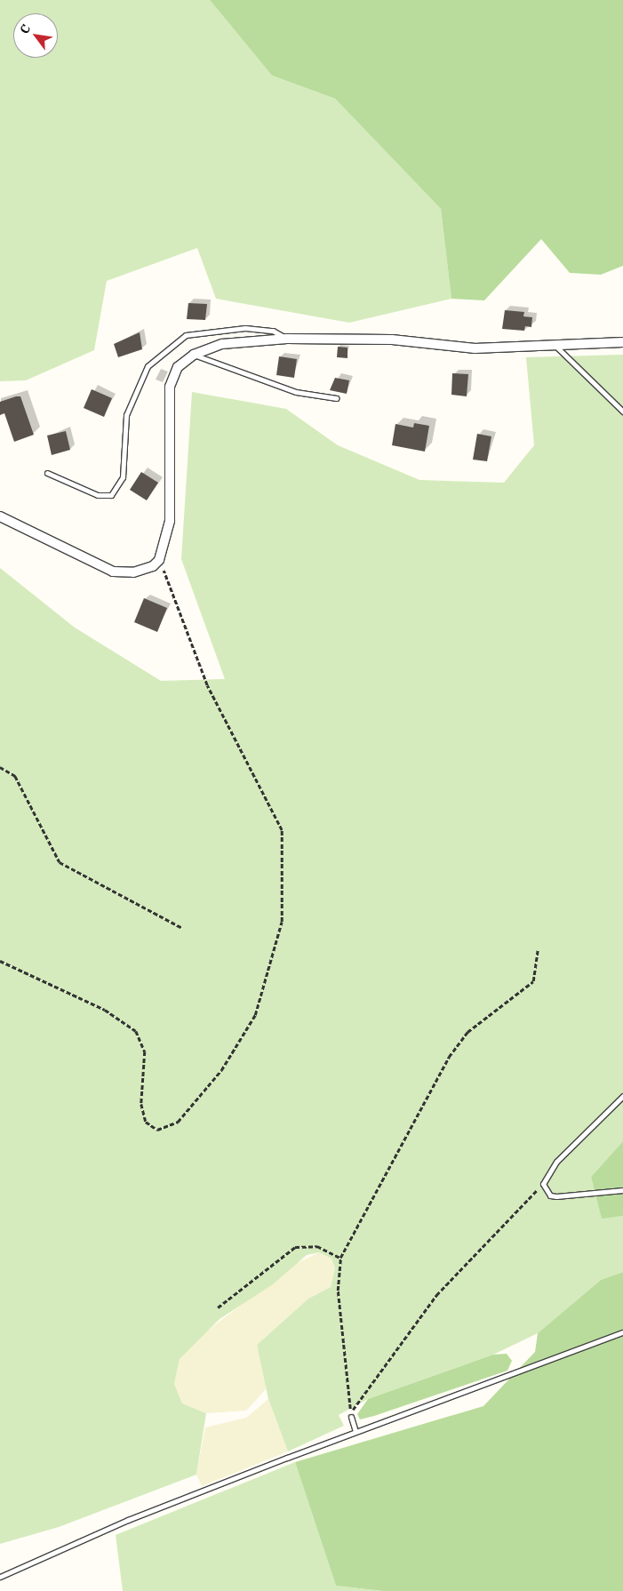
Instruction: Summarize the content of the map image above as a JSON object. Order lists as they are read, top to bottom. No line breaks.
{"north":"top left"}
